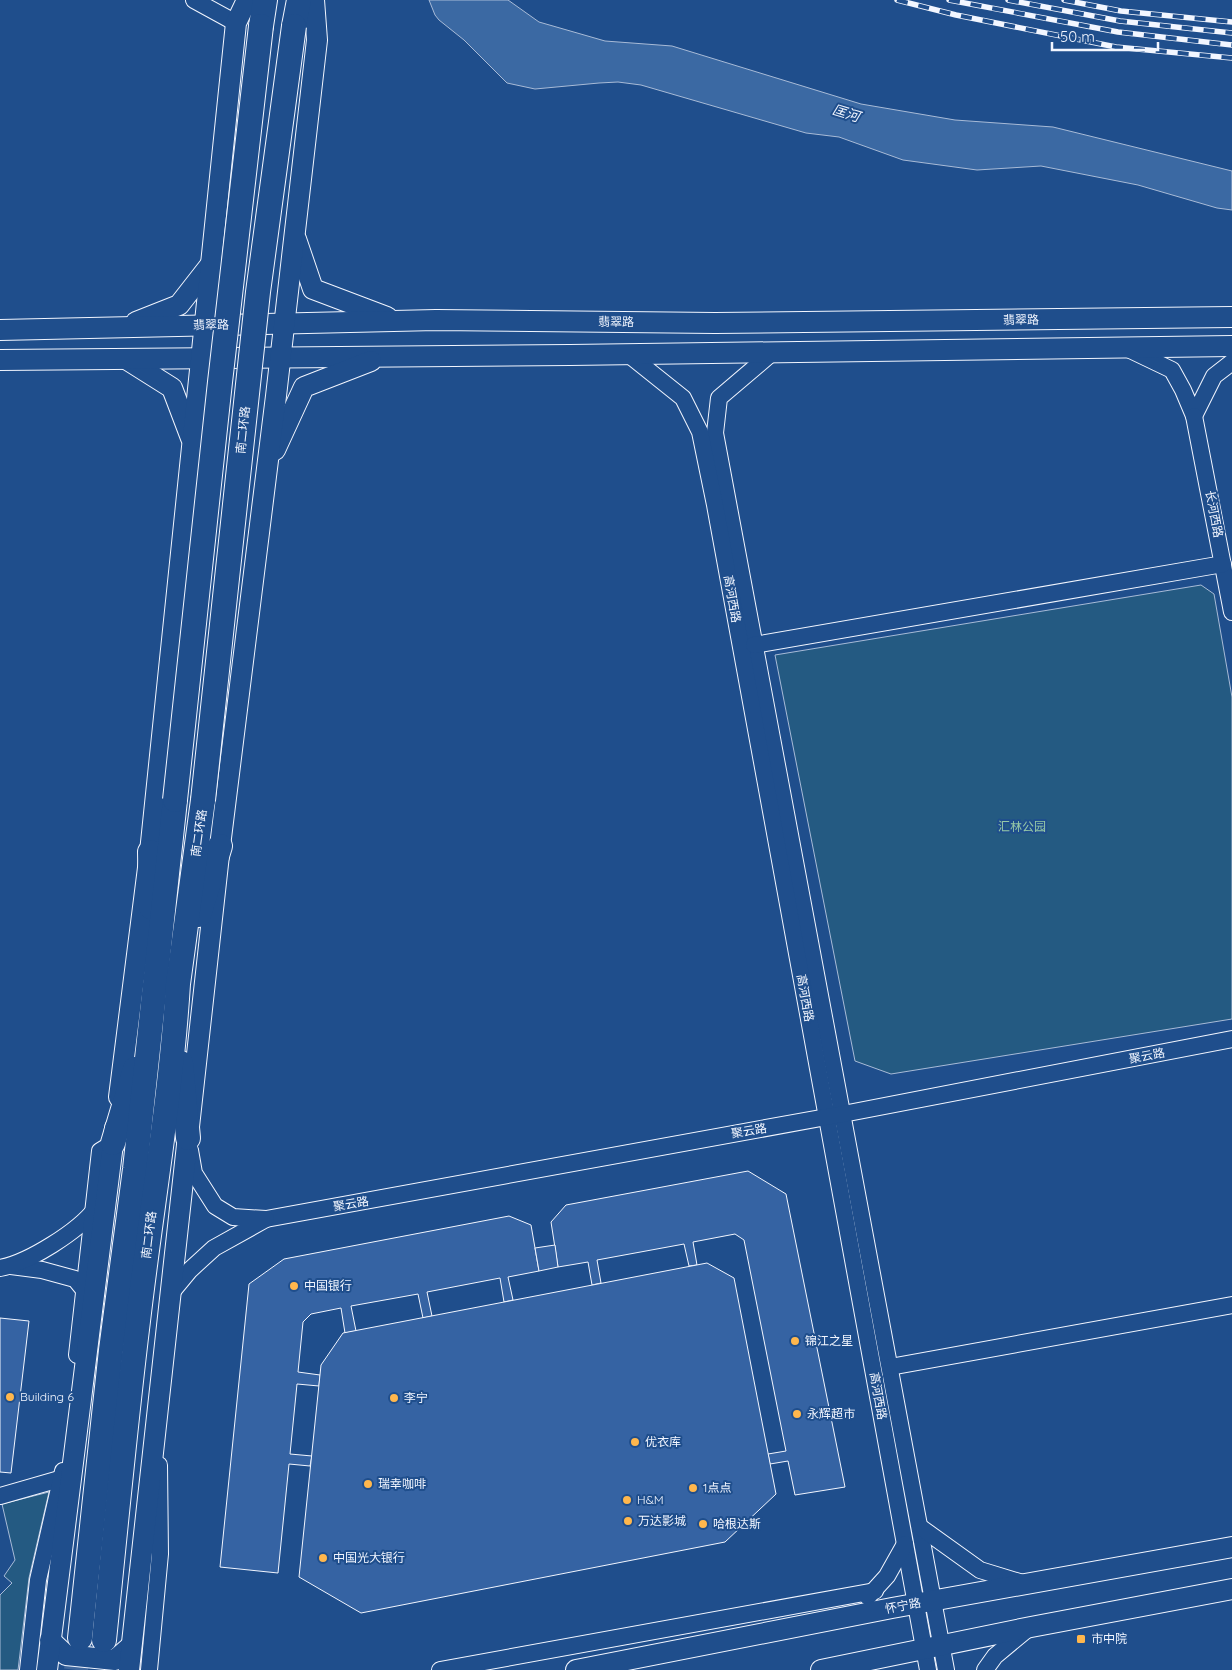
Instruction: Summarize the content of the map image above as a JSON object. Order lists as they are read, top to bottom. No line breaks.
{"streets":{"highway":["南二环路"],"main road":["翡翠路","怀宁路"],"street":["长河西路","高河西路","聚云路"]},"crossings":[["高河西路","聚云路"],["高河西路","怀宁路"]],"water":["匡河"],"parks":["汇林公园"],"places":{"other":["中国银行","锦江之星","Building 6","李宁","永辉超市","优衣库","瑞幸咖啡","1点点","H&M","万达影城","哈根达斯","中国光大银行"],"transit":["市中院"]},"scale_bar":"50 m"}
